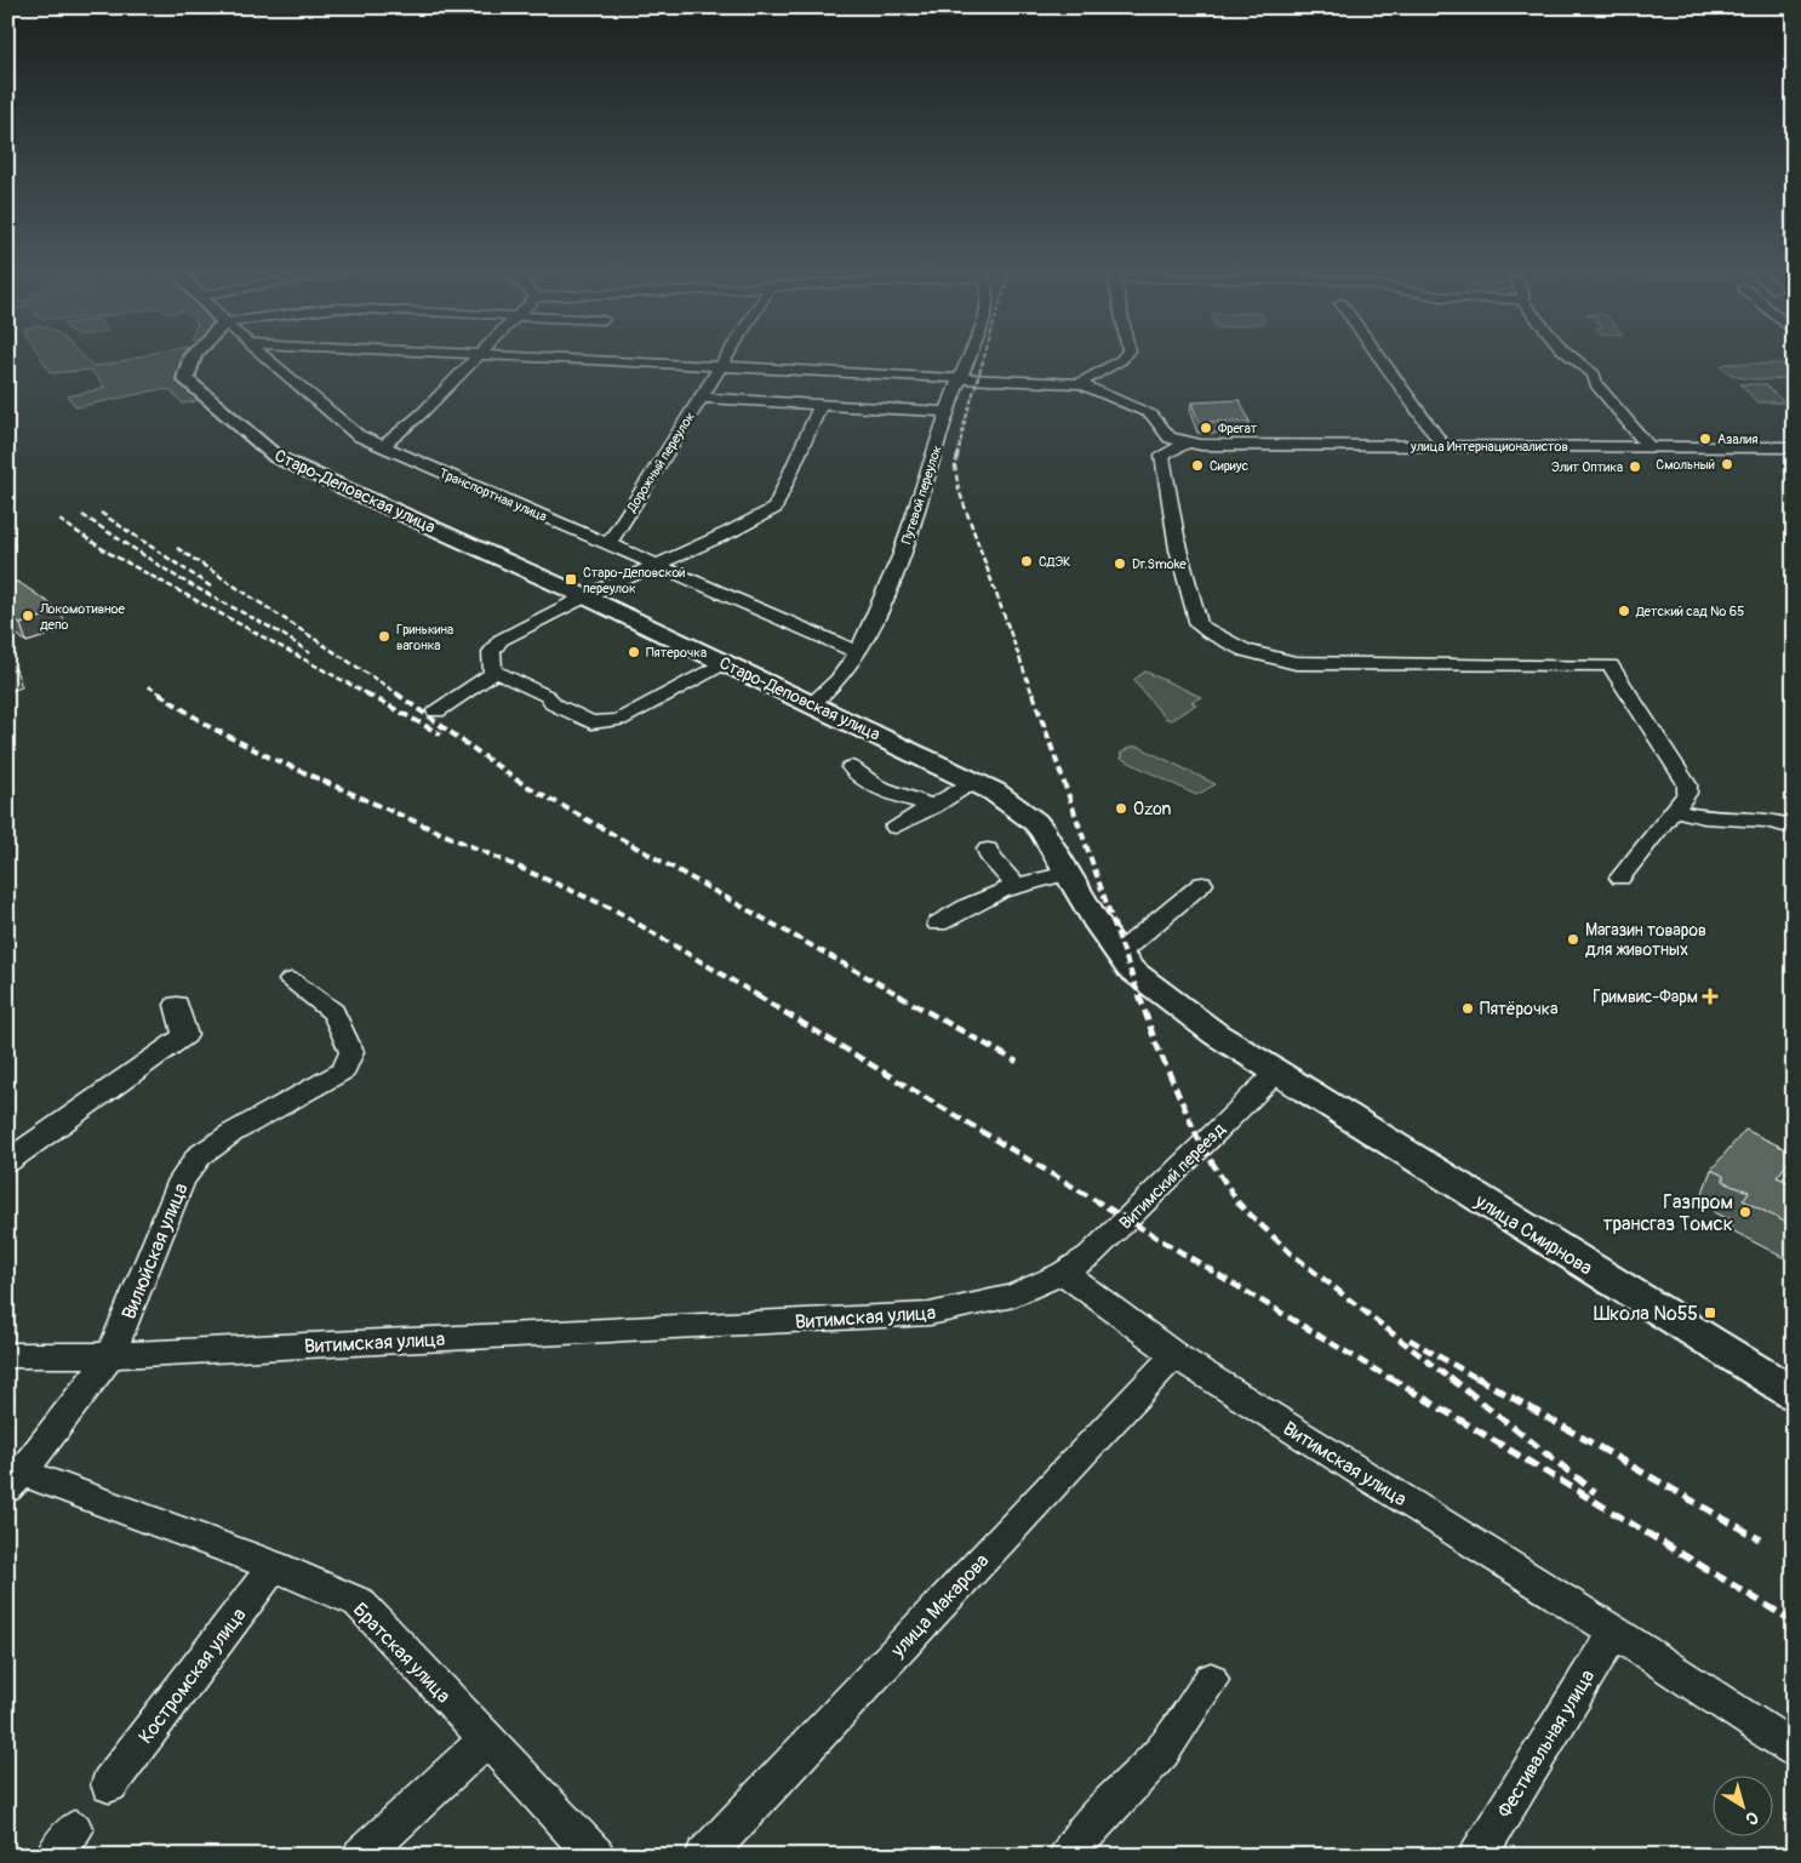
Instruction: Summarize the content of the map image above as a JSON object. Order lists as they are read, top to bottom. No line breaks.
{"streets":{"main road":["Старо-Деповская улица","улица Смирнова"],"street":["улица Интернационалистов","Дорожный переулок","Транспортная улица","Путевой переулок","Витимский переезд","Вилюйская улица","Витимская улица","улица Макарова","Братская улица","Костромская улица","Фестивальная улица"]},"crossings":[["Дорожный переулок","Транспортная улица"],["Старо-Деповская улица","Путевой переулок"],["Старо-Деповская улица","Витимский переезд"],["Старо-Деповская улица","улица Смирнова"],["Транспортная улица","Путевой переулок"],["Витимский переезд","улица Смирнова"],["Витимский переезд","Витимская улица"],["Вилюйская улица","Витимская улица"],["Вилюйская улица","Братская улица"],["Витимская улица","улица Макарова"],["Витимская улица","Фестивальная улица"],["Братская улица","Костромская улица"]],"places":{"other":["Фрегат","Азалия","Смольный","Сириус","Элит Оптика","СДЭК","Dr.Smoke","Детский сад № 65","Локомотивное депо","Гринькина вагонка","Пятерочка","Ozon","Магазин товаров для животных","Пятёрочка","Газпром трансгаз Томск"],"transit":["Старо-Деповской переулок","Школа №55"],"health":["Гримвис-Фарм"]},"north":"bottom right"}
